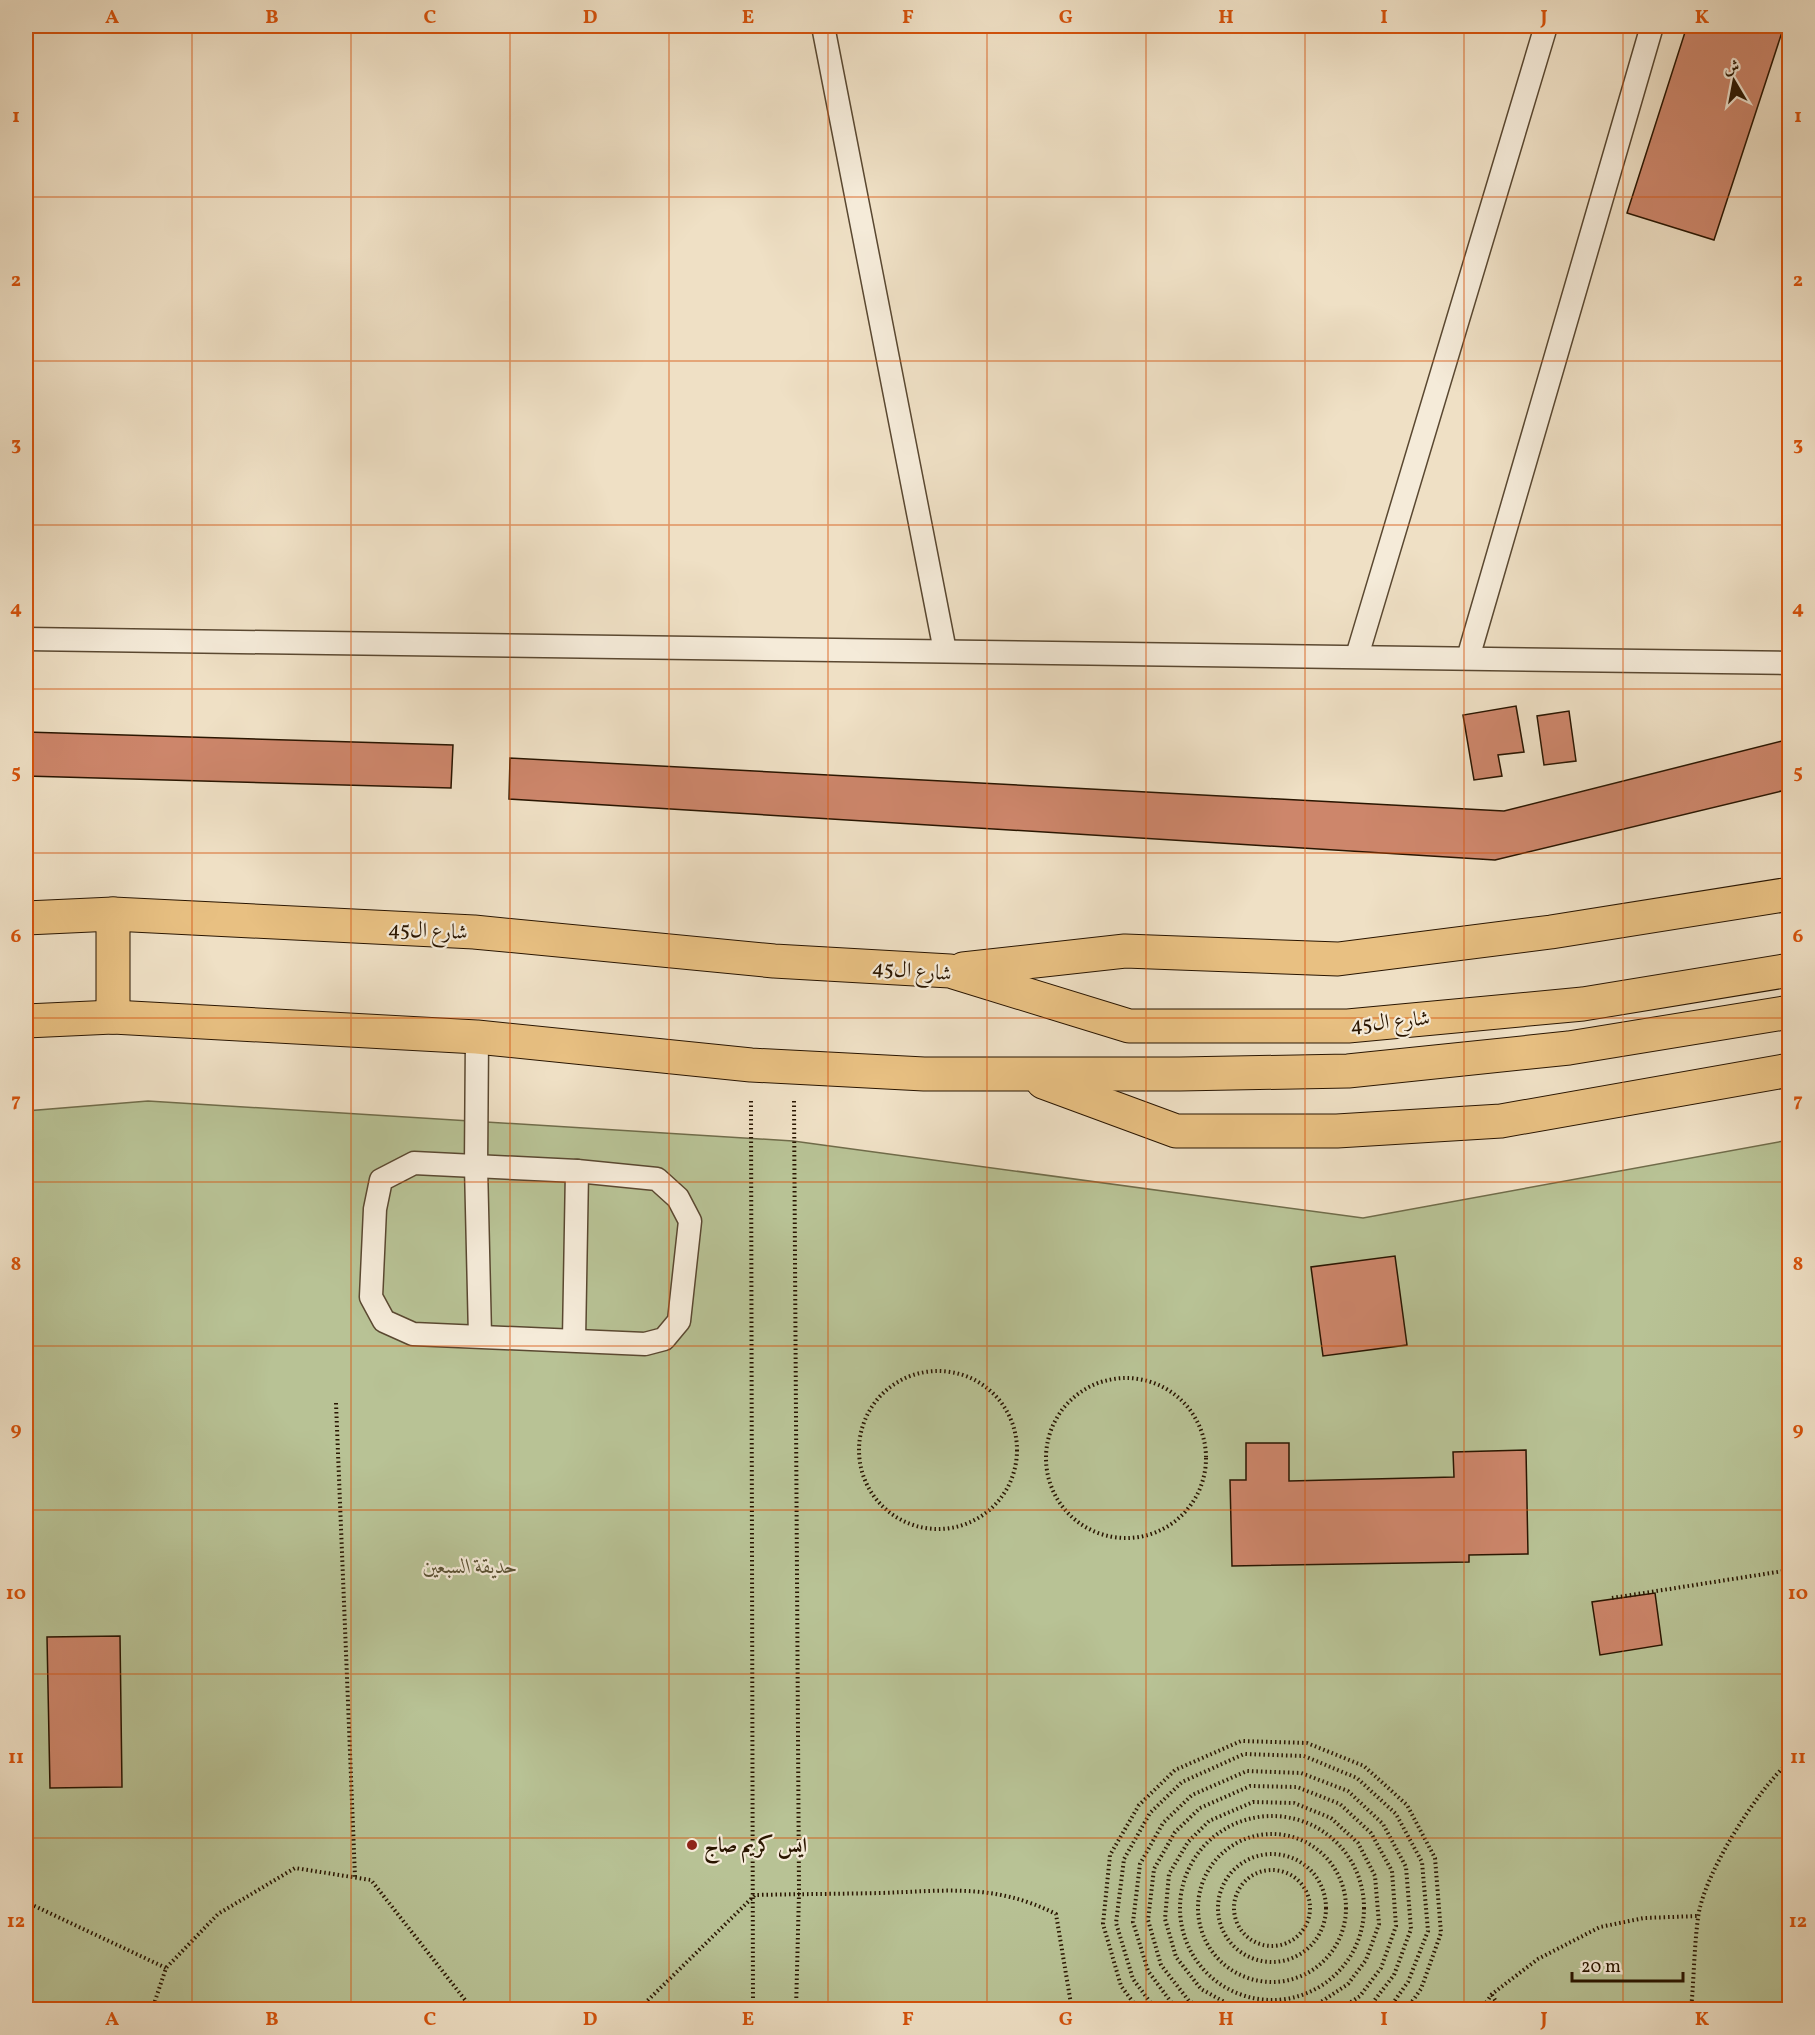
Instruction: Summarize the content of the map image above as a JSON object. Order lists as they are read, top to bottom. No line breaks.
{"streets":{"main road":["شارع ال45"]},"parks":["حديقة السبعين"],"places":["ايس كريم صاج"],"scale_bar":"20 m","north":"top","grid":{"columns":["A","B","C","D","E","F","G","H","I","J","K"],"rows":["1","2","3","4","5","6","7","8","9","10","11","12"]}}
